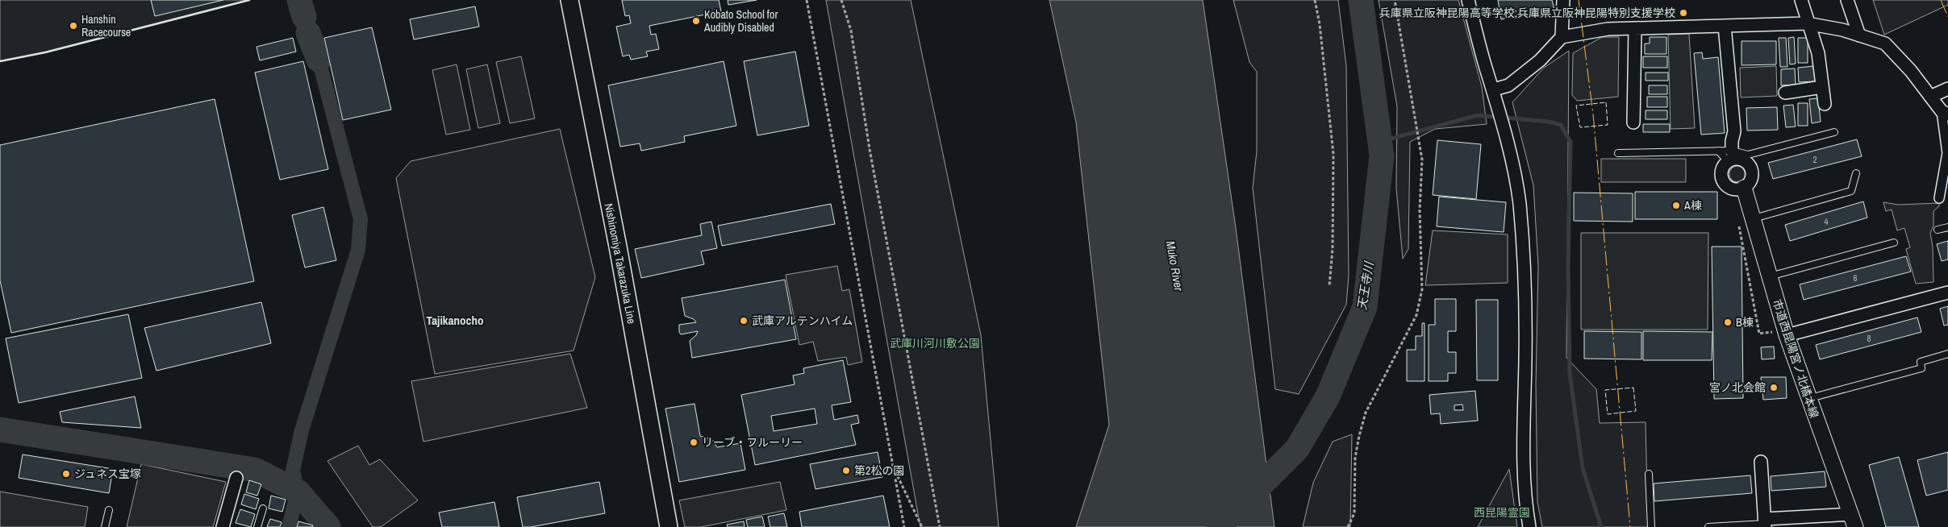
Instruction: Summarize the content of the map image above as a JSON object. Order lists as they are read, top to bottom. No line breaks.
{"streets":{"main road":["Nishinomiya Takarazuka Line"],"street":["市道西昆陽宮ノ北橘本線"]},"districts":["Tajikanocho"],"water":["Muko River","天王寺川"],"parks":["武庫川河川敷公園","西昆陽霊園"],"places":["兵庫県立阪神昆陽高等学校;兵庫県立阪神昆陽特別支援学校","Kobato School for Audibly Disabled","Hanshin Racecourse","A棟","武庫アルテンハイム","B棟","宮ノ北会館","リーブ・フルーリー","第2松の園","ジュネス宝塚"],"house_numbers":["2","4","6","8"]}
